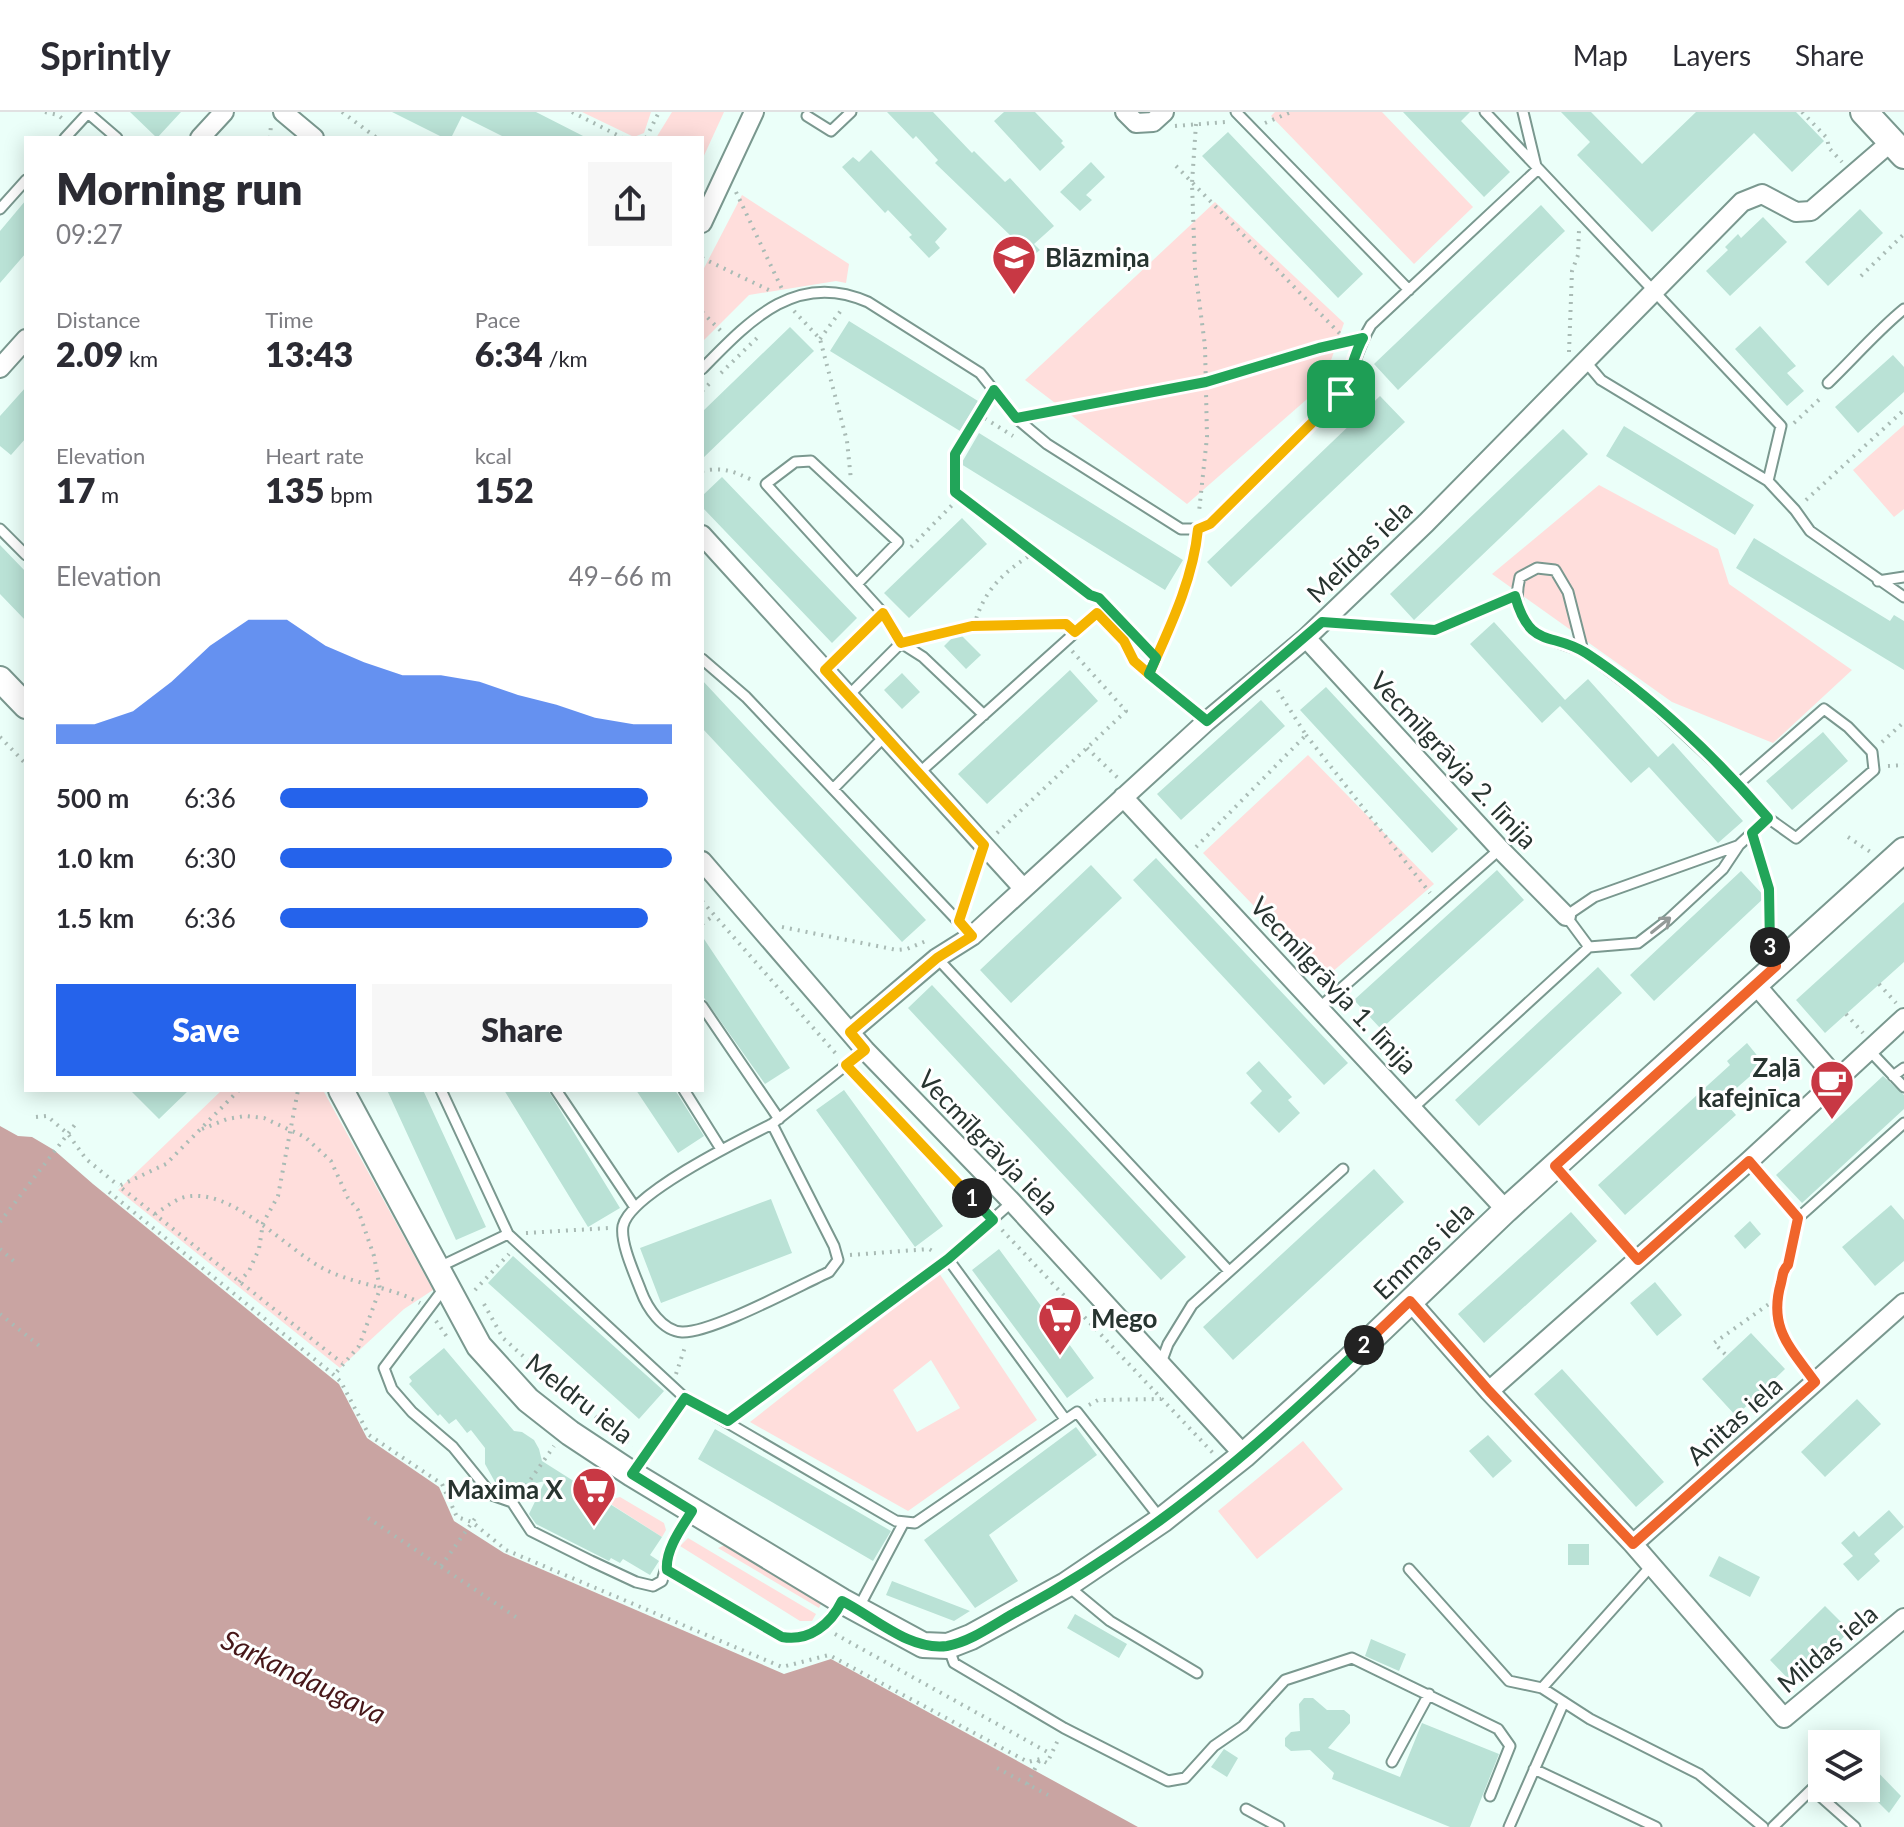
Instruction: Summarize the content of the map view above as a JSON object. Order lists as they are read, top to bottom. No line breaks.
{"streets":{"street":["Melīdas iela","Vecmīlgrāvja 2. līnija","Vecmīlgrāvja 1. līnija","Vecmīlgrāvja iela","Emmas iela","Meldru iela","Anitas iela","Mildas iela"]},"crossings":[["Melīdas iela","Vecmīlgrāvja 2. līnija"],["Melīdas iela","Vecmīlgrāvja 1. līnija"],["Melīdas iela","Vecmīlgrāvja iela"],["Vecmīlgrāvja 1. līnija","Emmas iela"],["Vecmīlgrāvja iela","Emmas iela"],["Emmas iela","Meldru iela"]],"water":["Sarkandaugava"],"places":{"school or university":["Blāzmiņa"],"cafe":["Zaļā kafejnīca"],"supermarket":["Mego","Maxima X"]},"page":{"header":"Sprintly","nav":["Map","Layers","Share"],"heading":["Morning run","09:27"],"stats":[["Distance","2.09 km"],["Time","13:43"],["Pace","6:34 /km"],["Elevation","17 m"],["Heart rate","135 bpm"],["kcal","152"]],"chart":["Elevation","49–66 m"],"list":[{"name":"500 m","note":"6:36"},{"name":"1.0 km","note":"6:30"},{"name":"1.5 km","note":"6:36"}],"pins":["3","1","2"],"buttons":["Save","Share"]}}
